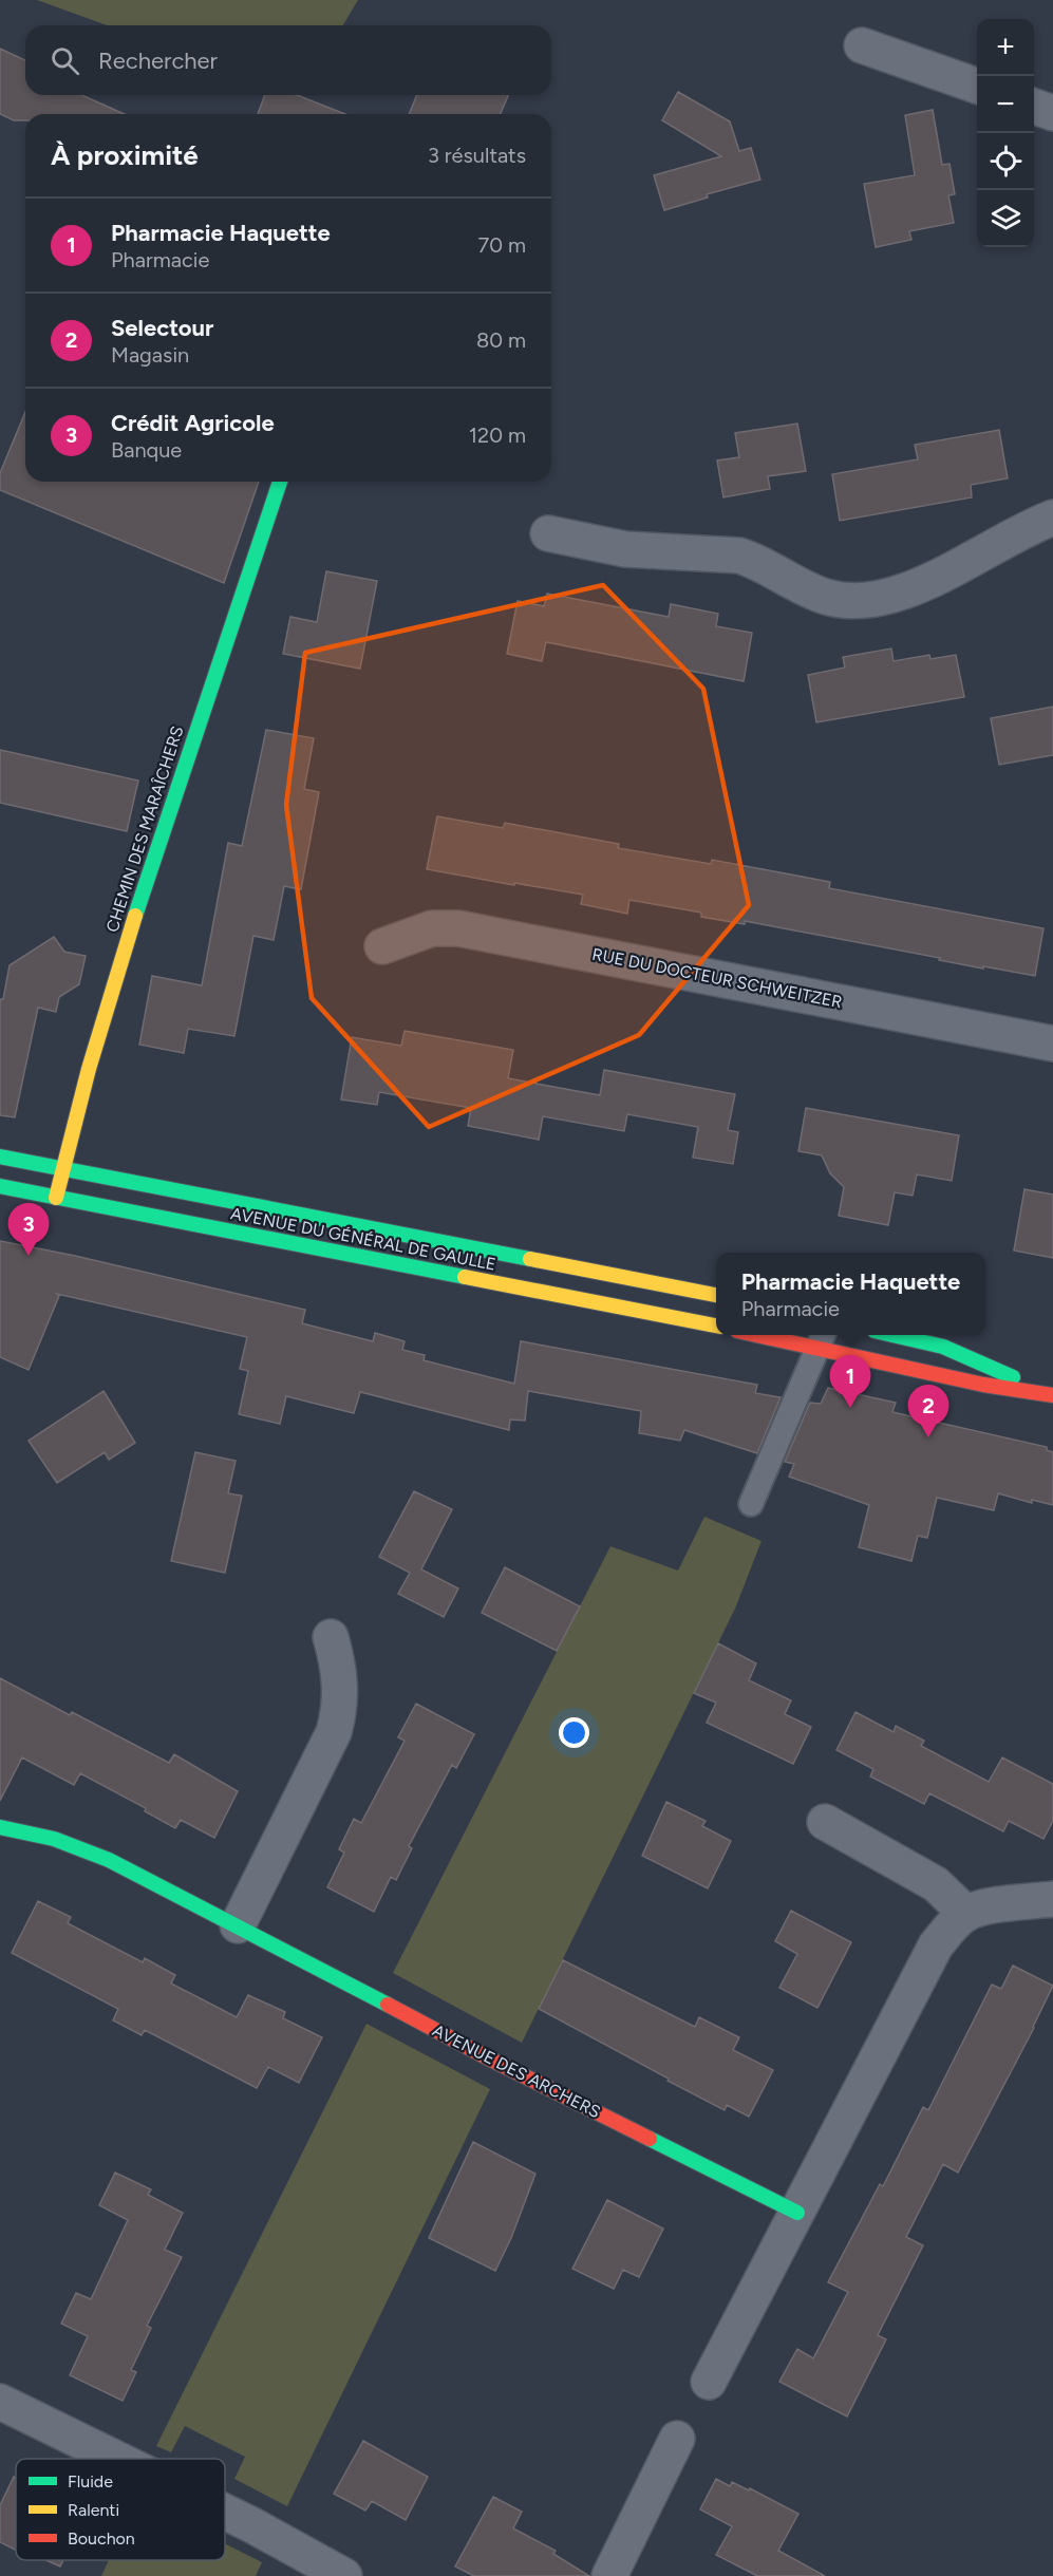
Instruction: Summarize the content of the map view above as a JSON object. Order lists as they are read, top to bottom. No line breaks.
{"streets":{"main road":["CHEMIN DES MARAÎCHERS","AVENUE DU GÉNÉRAL DE GAULLE","AVENUE DES ARCHERS"],"street":["RUE DU DOCTEUR SCHWEITZER"]},"crossings":[["CHEMIN DES MARAÎCHERS","AVENUE DU GÉNÉRAL DE GAULLE"]],"legend":["Fluide","Ralenti","Bouchon"],"page":{"map_buttons":["+","−"],"search":"Rechercher","heading":["À proximité","3 résultats"],"list":[{"mark":"1","name":"Pharmacie Haquette","note":"Pharmacie","value":"70 m"},{"mark":"2","name":"Selectour","note":"Magasin","value":"80 m"},{"mark":"3","name":"Crédit Agricole","note":"Banque","value":"120 m"}],"pins":["3","1","2"],"popup":["Pharmacie Haquette","Pharmacie"]}}
